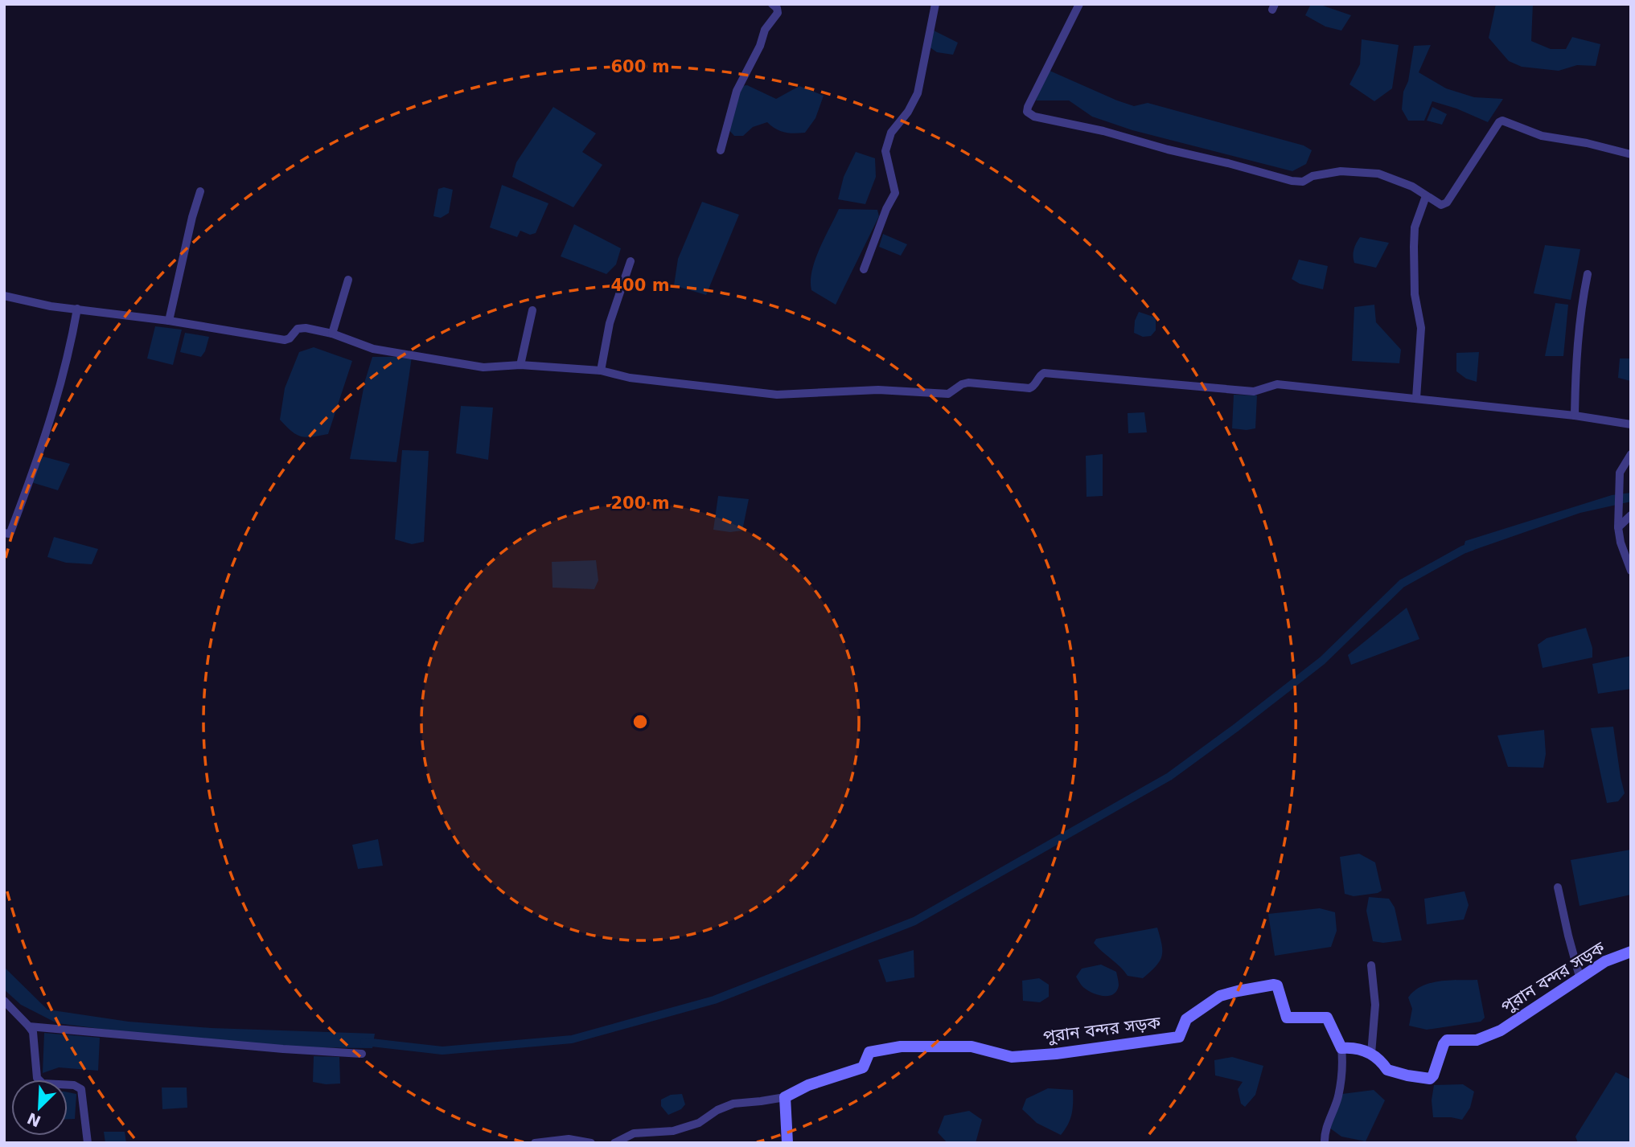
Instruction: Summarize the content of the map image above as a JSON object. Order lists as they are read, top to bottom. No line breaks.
{"streets":{"street":["পুরান বন্দর সড়ক"]},"north":"bottom left","rings":["600 m","400 m","200 m"]}
